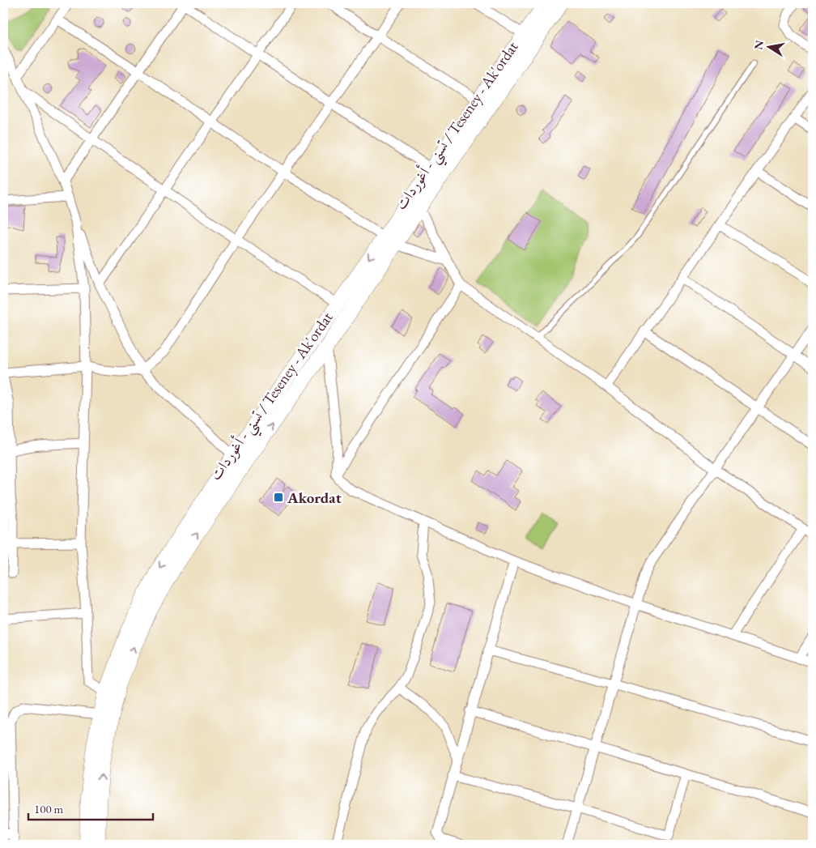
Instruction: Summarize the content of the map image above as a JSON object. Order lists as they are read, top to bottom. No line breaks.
{"streets":{"main road":["تسني - أغوردات / Teseney - Ak'ordat"]},"places":{"transit":["Akordat"]},"scale_bar":"100 m","north":"left"}
